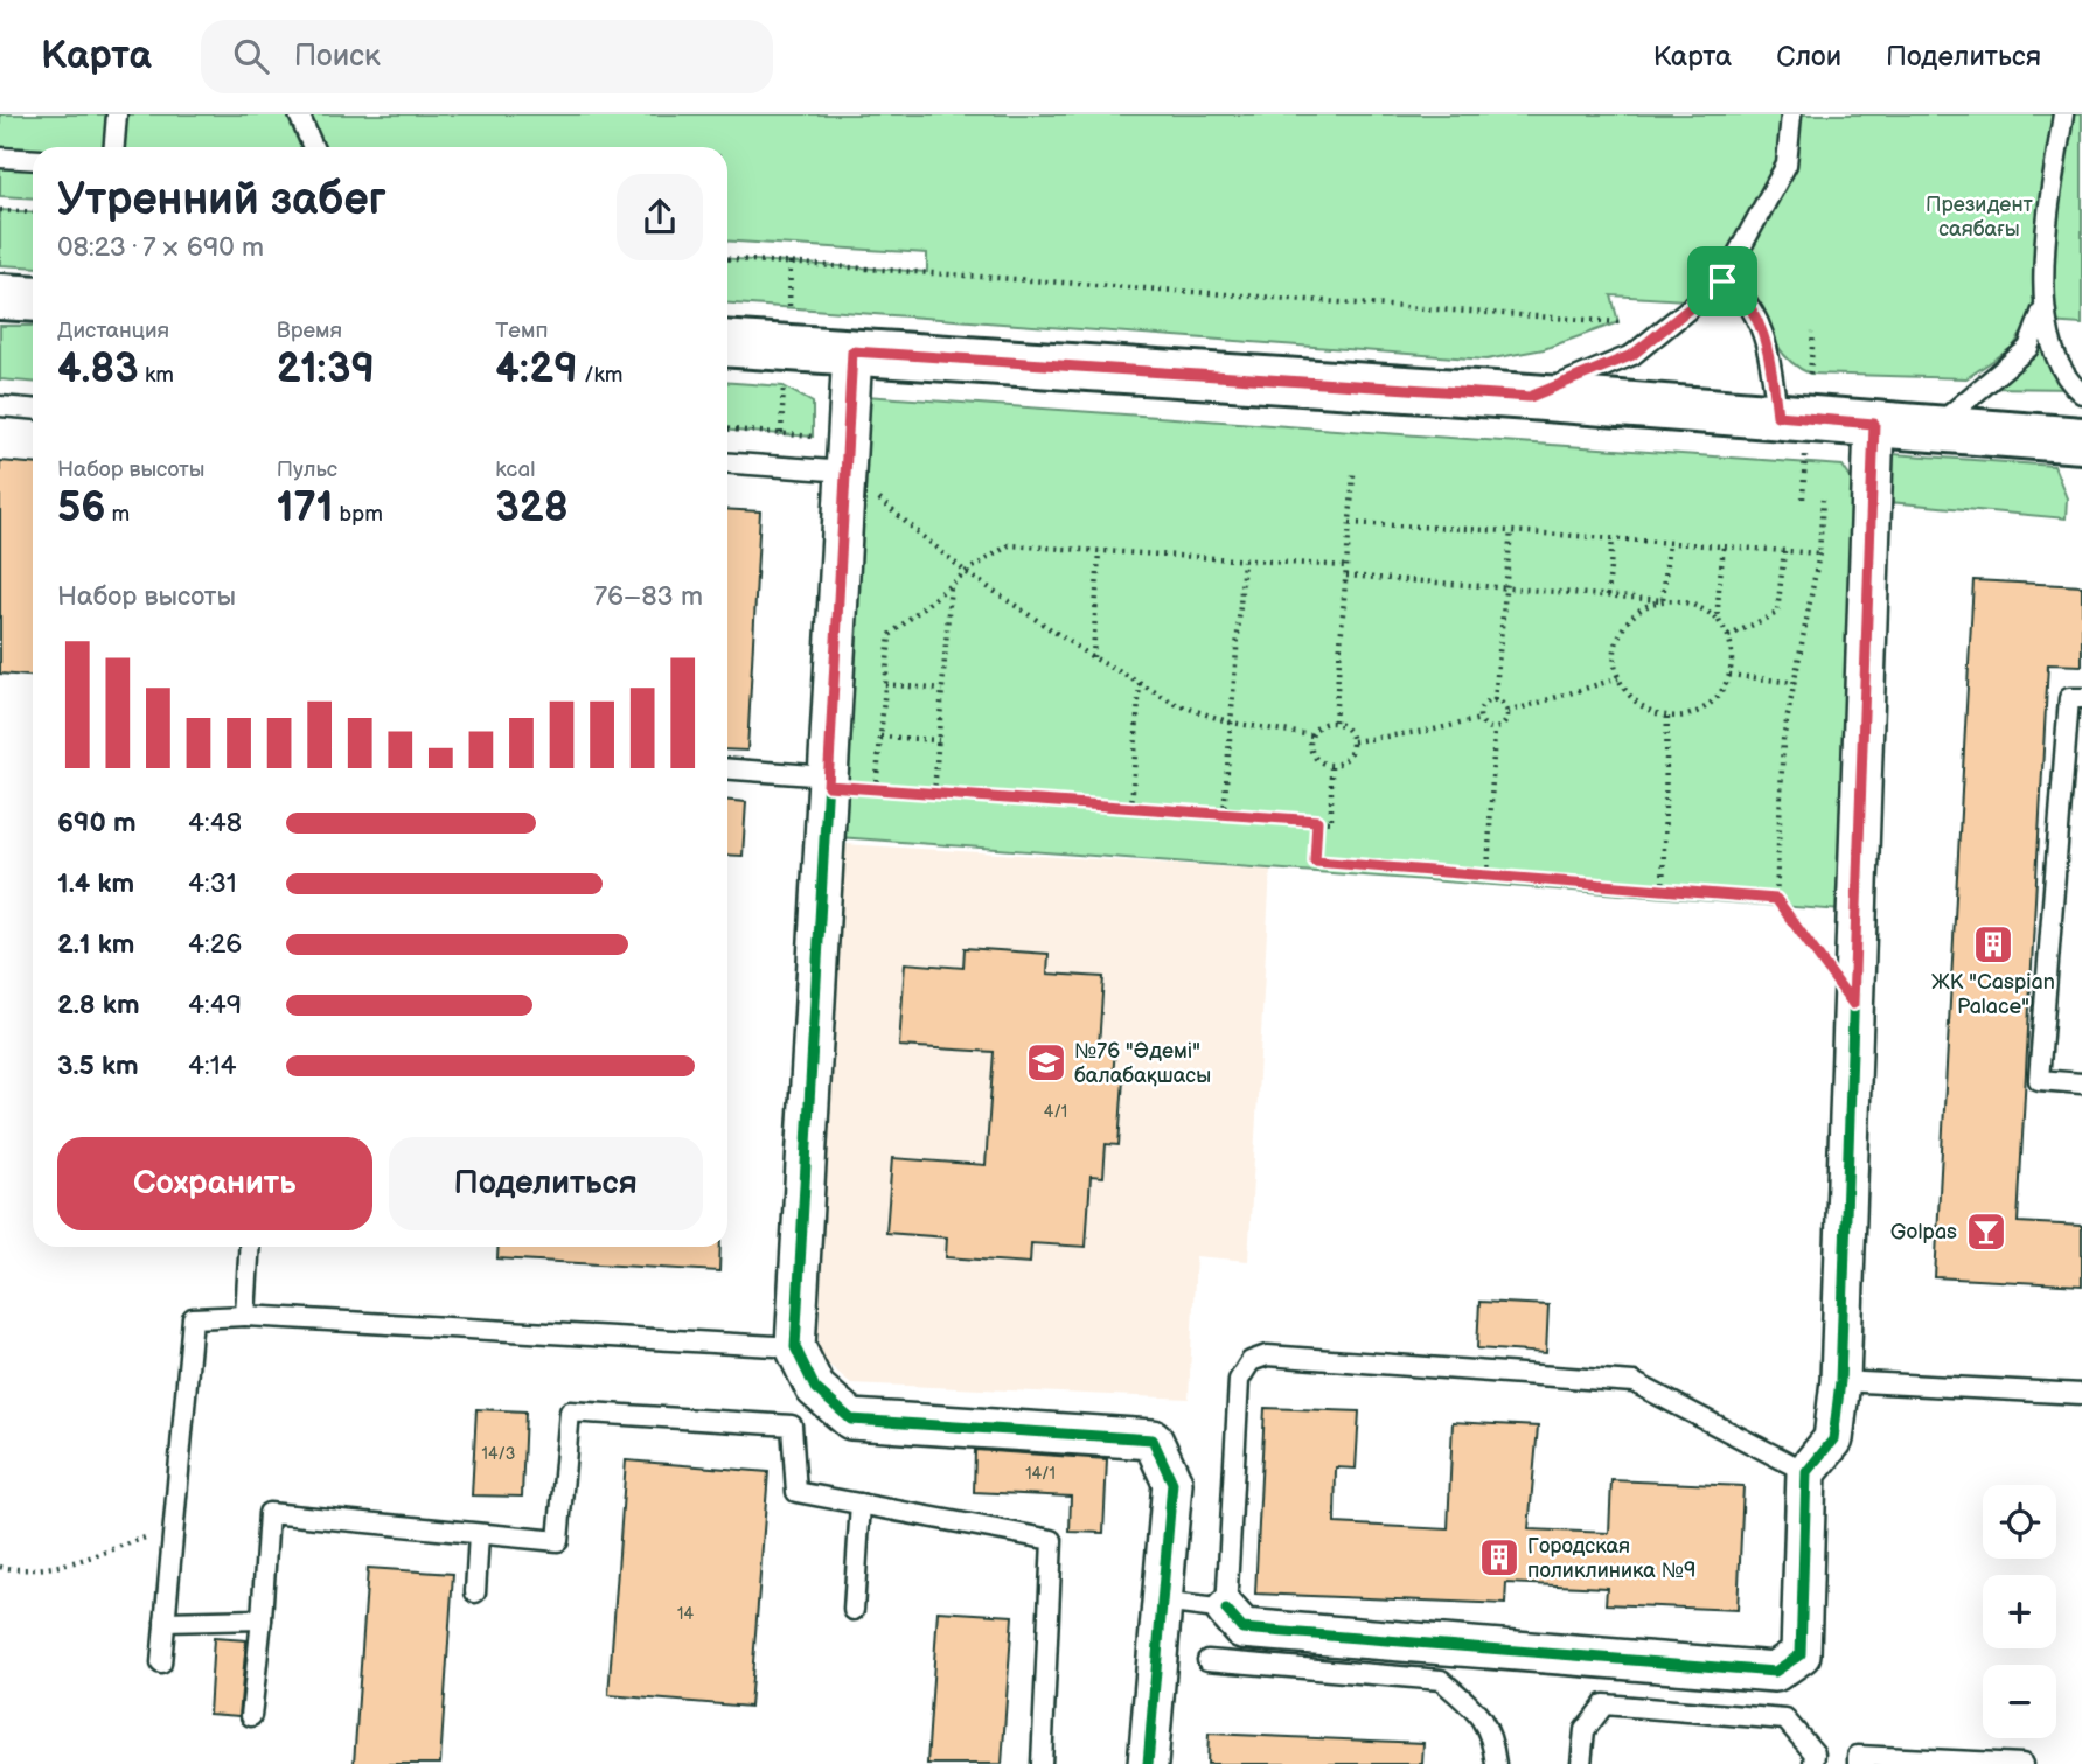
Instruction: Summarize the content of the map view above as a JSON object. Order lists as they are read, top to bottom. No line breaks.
{"parks":["Президент саябағы"],"places":{"building":["ЖК \"Caspian Palace\"","Городская поликлиника №9"],"school or university":["№76 \"Әдемі\" балабақшасы"],"bar":["Golpas"]},"house_numbers":["4/1","14/3","14/1","14"],"page":{"header":"Карта","search":"Поиск","nav":["Карта","Слои","Поделиться"],"heading":["Утренний забег","08:23 · 7 × 690 m"],"stats":[["Дистанция","4.83 km"],["Время","21:39"],["Темп","4:29 /km"],["Набор высоты","56 m"],["Пульс","171 bpm"],["kcal","328"]],"chart":["Набор высоты","76–83 m"],"list":[{"name":"690 m","note":"4:48"},{"name":"1.4 km","note":"4:31"},{"name":"2.1 km","note":"4:26"},{"name":"2.8 km","note":"4:49"},{"name":"3.5 km","note":"4:14"}],"buttons":["Сохранить","Поделиться"],"map_buttons":["+","−"]}}
